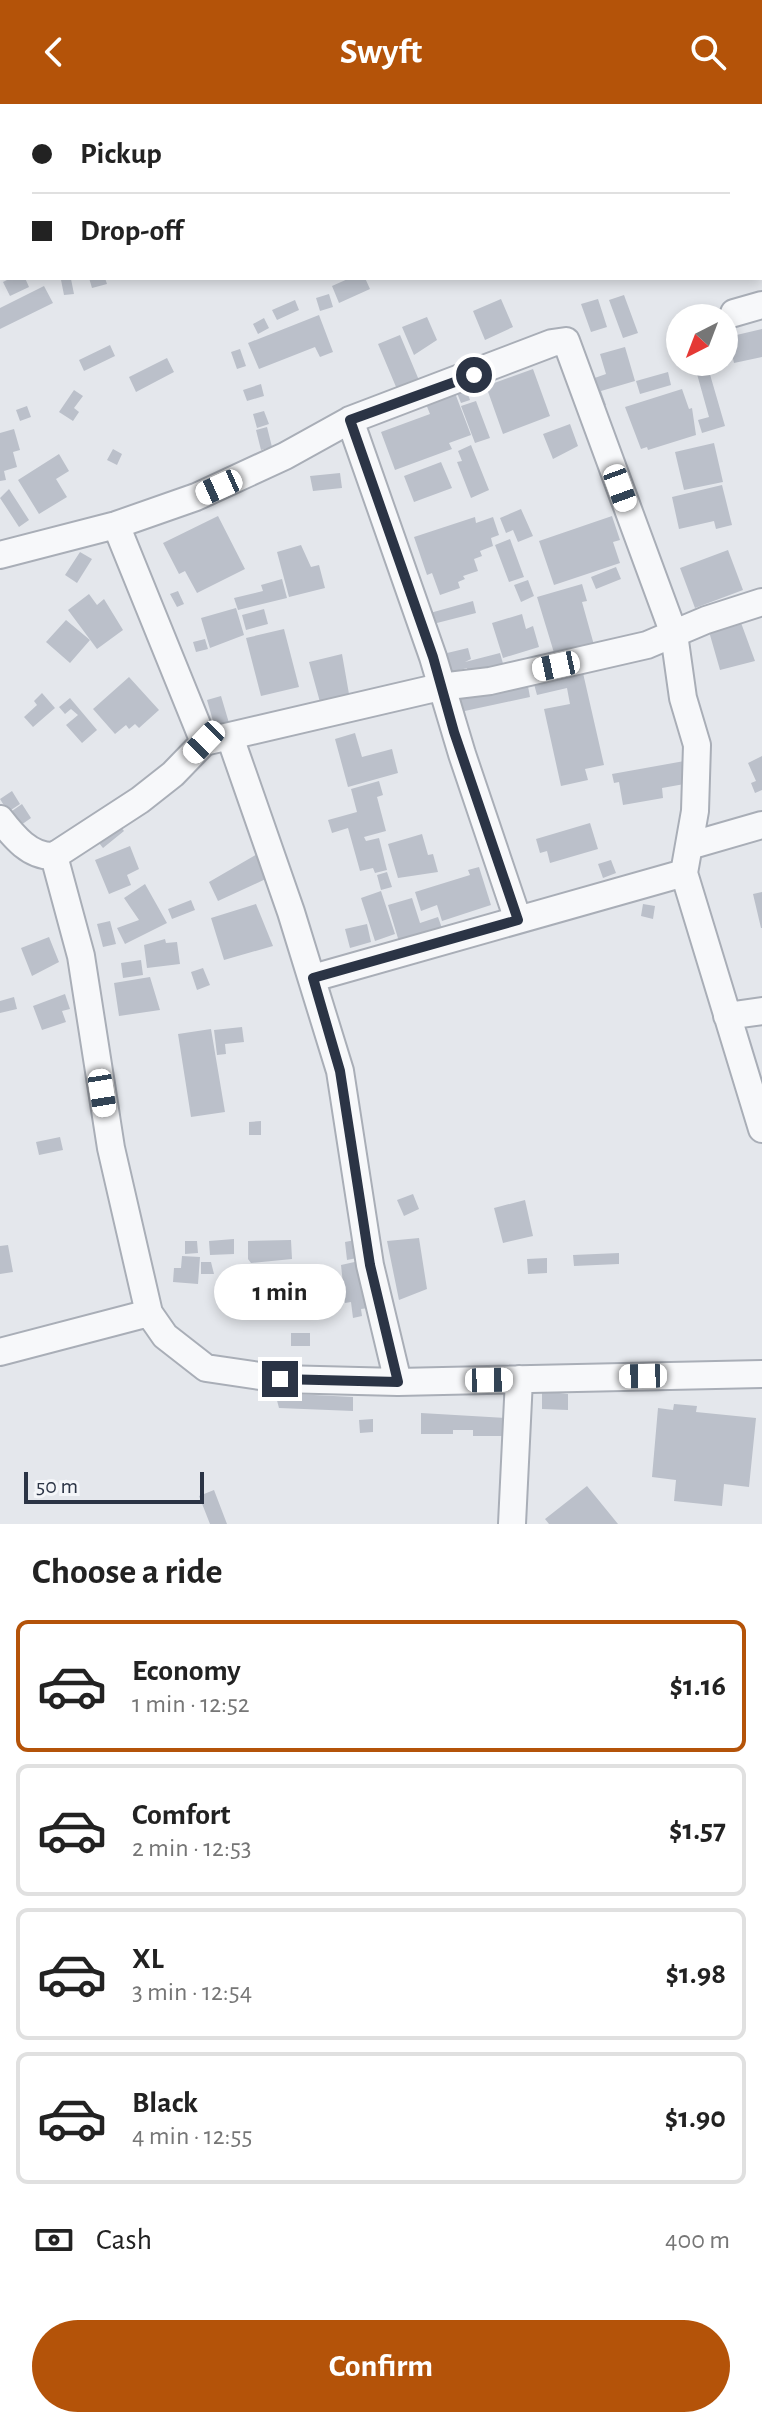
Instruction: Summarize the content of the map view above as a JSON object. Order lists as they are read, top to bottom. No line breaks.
{"scale_bar":"50 m","north":"bottom left","page":{"header":"Swyft","banner":["Pickup","Drop-off"],"bubble":"1 min","scale":"50 m","heading":"Choose a ride","list":[{"name":"Economy","note":"1 min · 12:52","value":"$1.16"},{"name":"Comfort","note":"2 min · 12:53","value":"$1.57"},{"name":"XL","note":"3 min · 12:54","value":"$1.98"},{"name":"Black","note":"4 min · 12:55","value":"$1.90"}],"pay":["Cash","400 m"],"buttons":"Confirm"}}
